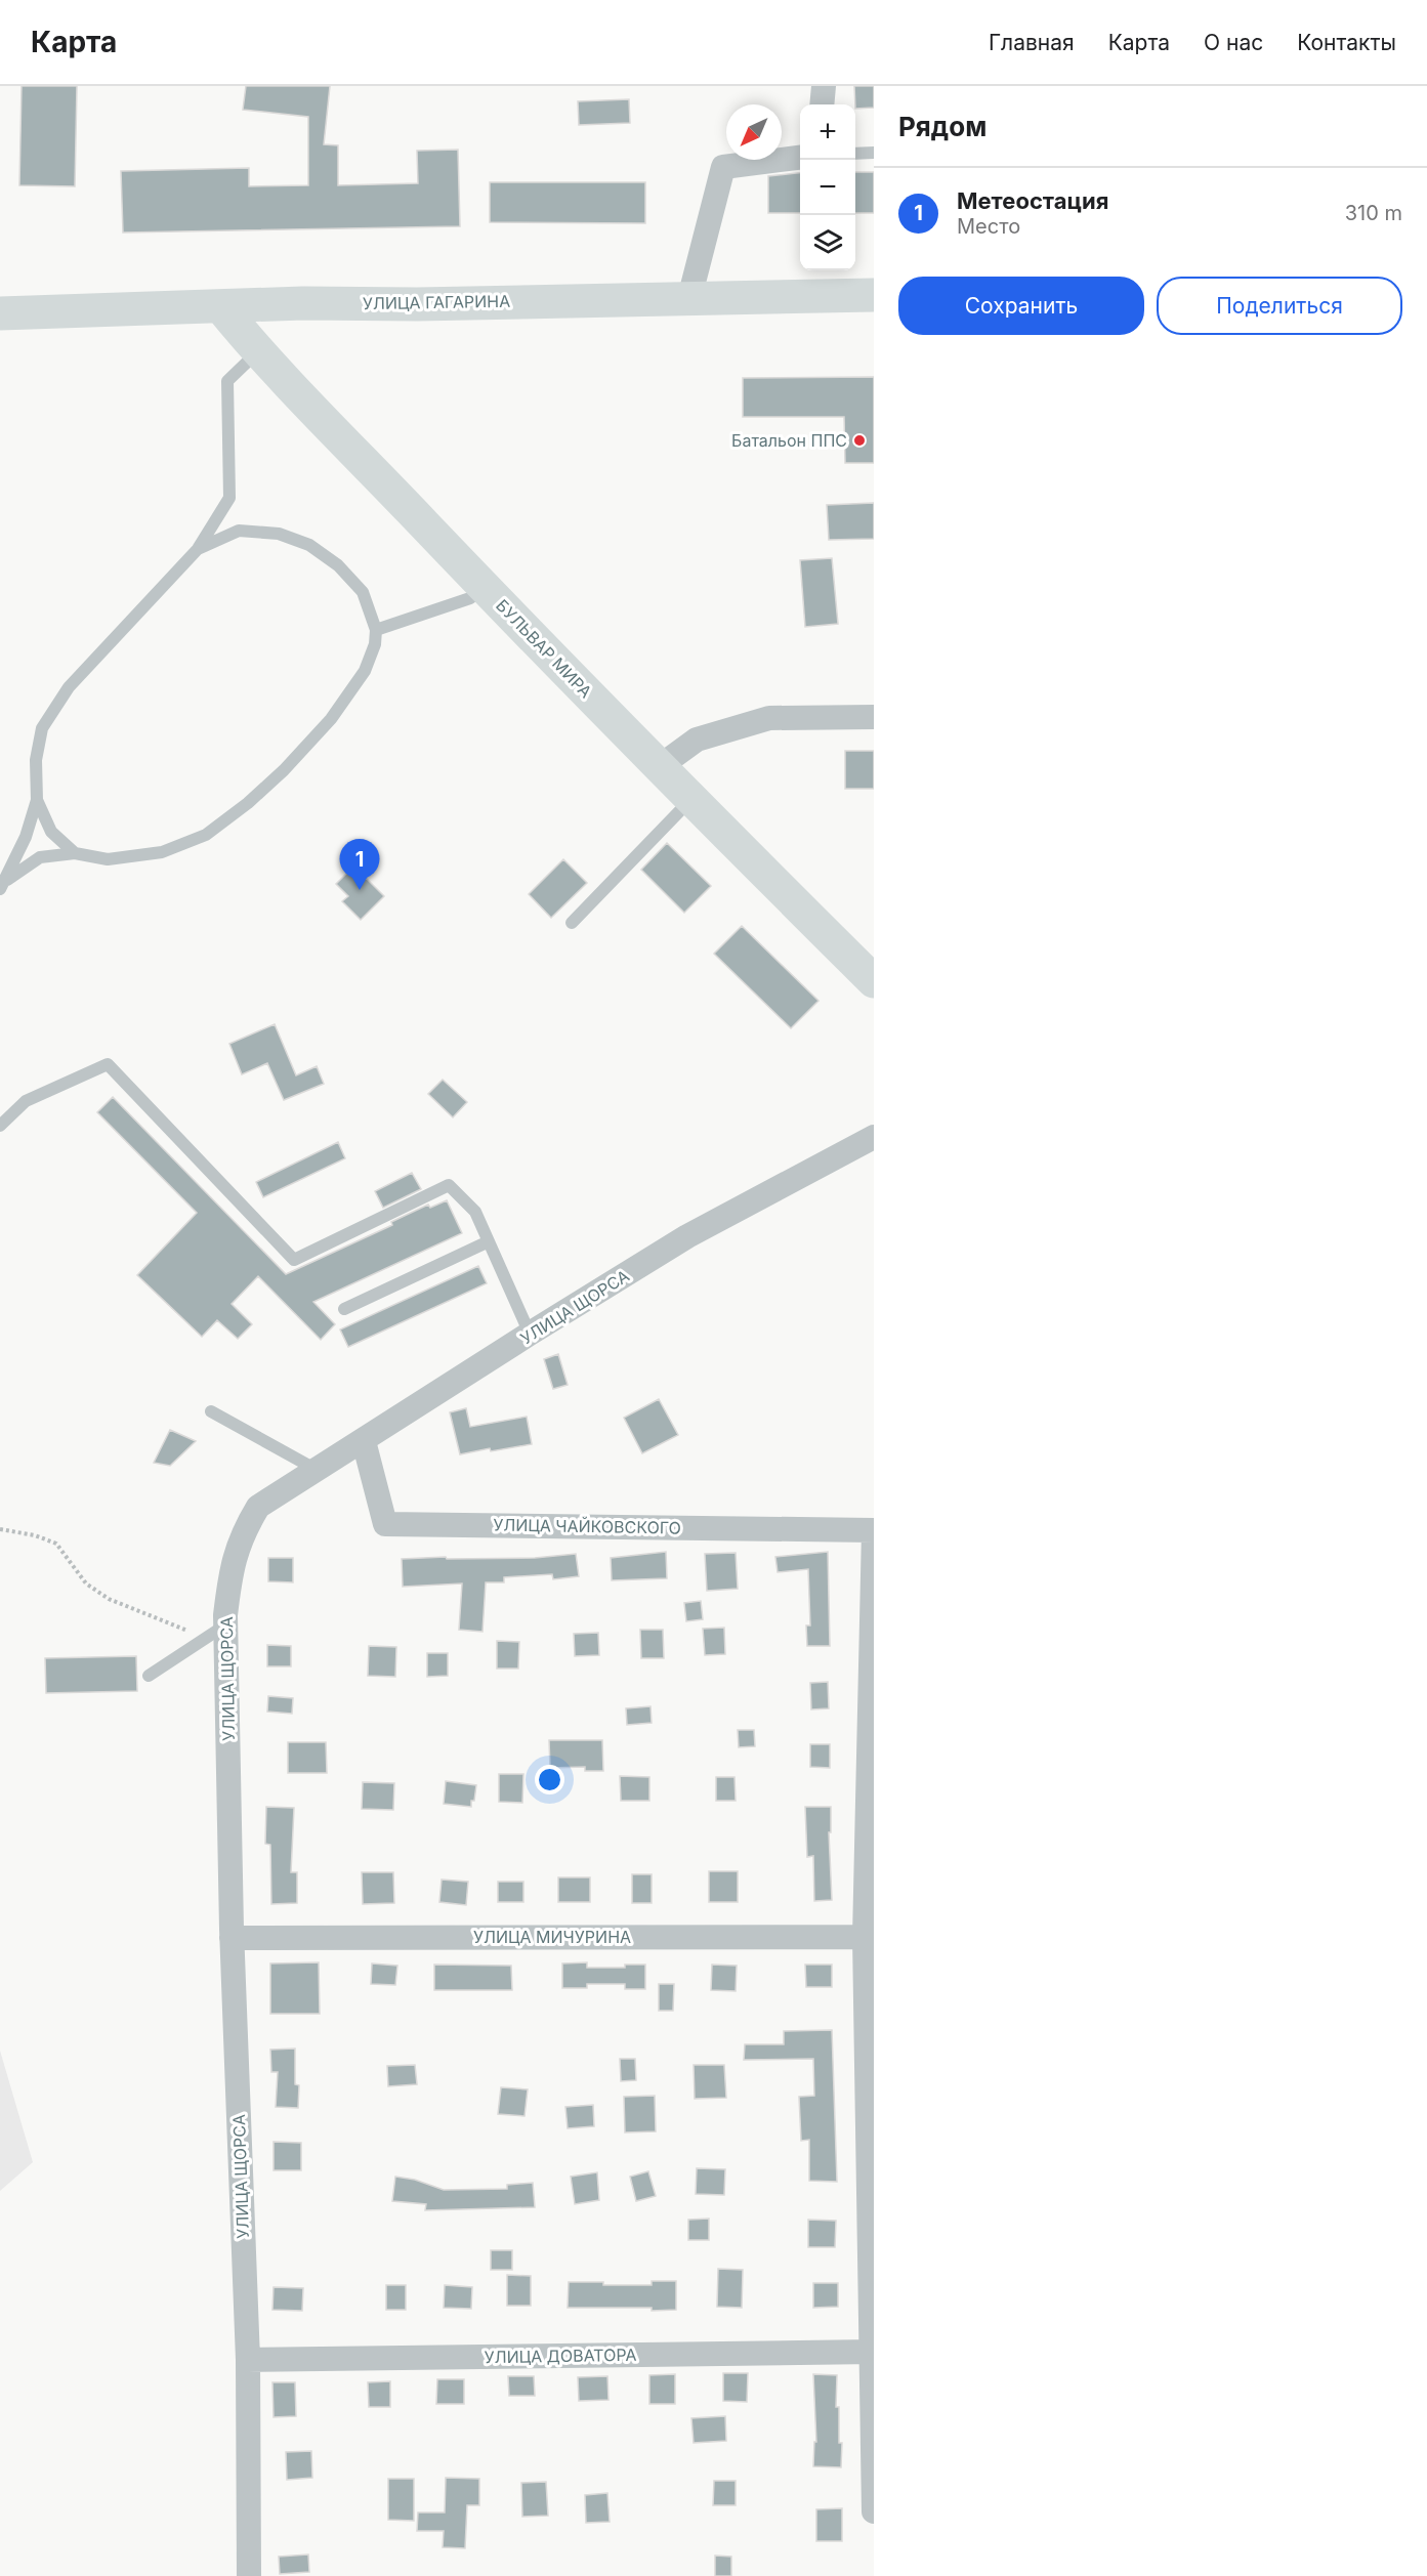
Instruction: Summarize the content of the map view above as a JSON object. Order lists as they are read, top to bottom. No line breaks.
{"streets":{"main road":["УЛИЦА ГАГАРИНА","БУЛЬВАР МИРА"],"street":["УЛИЦА ЩОРСА","УЛИЦА ЧАЙКОВСКОГО","УЛИЦА МИЧУРИНА","УЛИЦА ДОВАТОРА"]},"crossings":[["УЛИЦА ГАГАРИНА","БУЛЬВАР МИРА"],["УЛИЦА ЩОРСА","УЛИЦА ЧАЙКОВСКОГО"],["УЛИЦА ЩОРСА","УЛИЦА МИЧУРИНА"],["УЛИЦА ЩОРСА","УЛИЦА ДОВАТОРА"]],"places":["Батальон ППС"],"north":"bottom left","page":{"header":"Карта","nav":["Главная","Карта","О нас","Контакты"],"heading":"Рядом","map_buttons":["+","−"],"list":[{"mark":"1","name":"Метеостация","note":"Место","value":"310 m"}],"buttons":["Сохранить","Поделиться"],"pins":"1"}}
